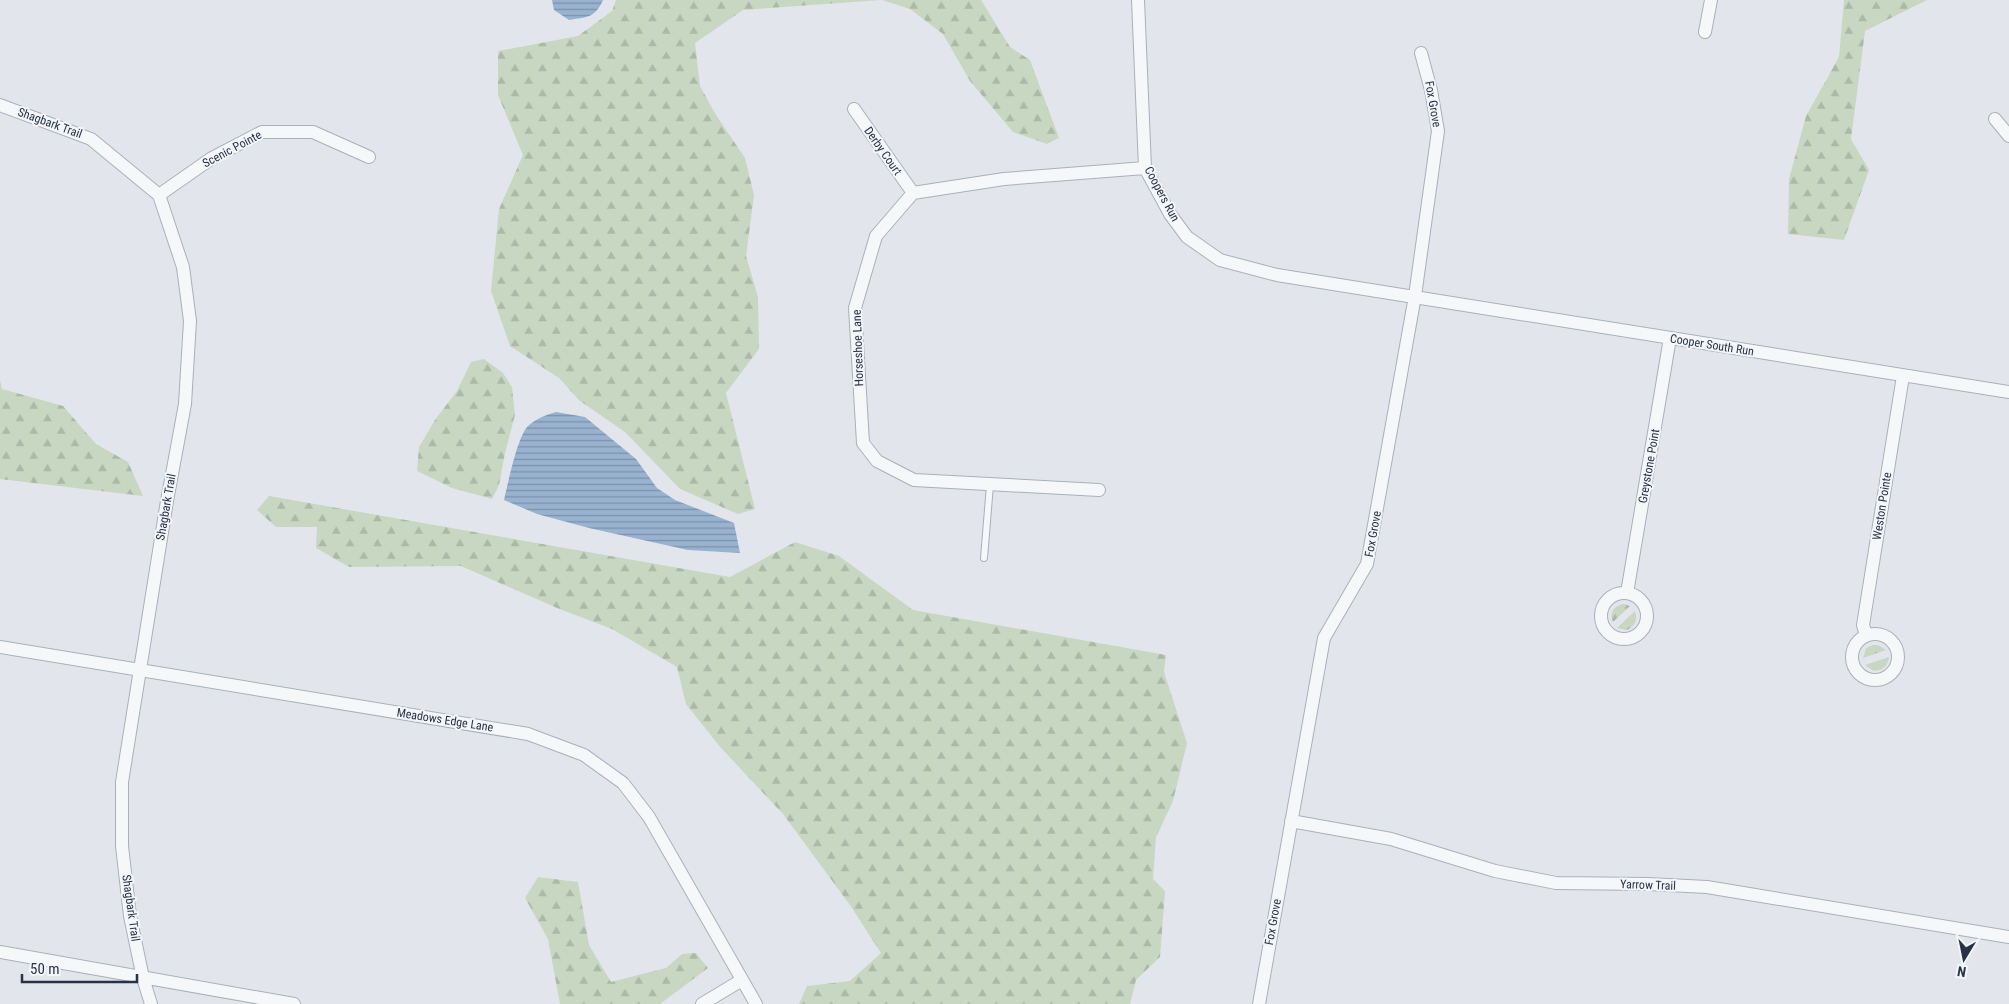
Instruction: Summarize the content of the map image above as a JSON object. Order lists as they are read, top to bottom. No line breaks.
{"streets":{"street":["Fox Grove","Shagbark Trail","Scenic Pointe","Derby Court","Coopers Run","Cooper South Run","Horseshoe Lane","Greystone Point","Weston Pointe","Meadows Edge Lane","Yarrow Trail"]},"crossings":[["Fox Grove","Coopers Run"],["Fox Grove","Cooper South Run"],["Fox Grove","Yarrow Trail"],["Shagbark Trail","Scenic Pointe"],["Shagbark Trail","Meadows Edge Lane"],["Derby Court","Horseshoe Lane"],["Coopers Run","Cooper South Run"],["Cooper South Run","Greystone Point"],["Cooper South Run","Weston Pointe"]],"scale_bar":"50 m","north":"bottom"}
